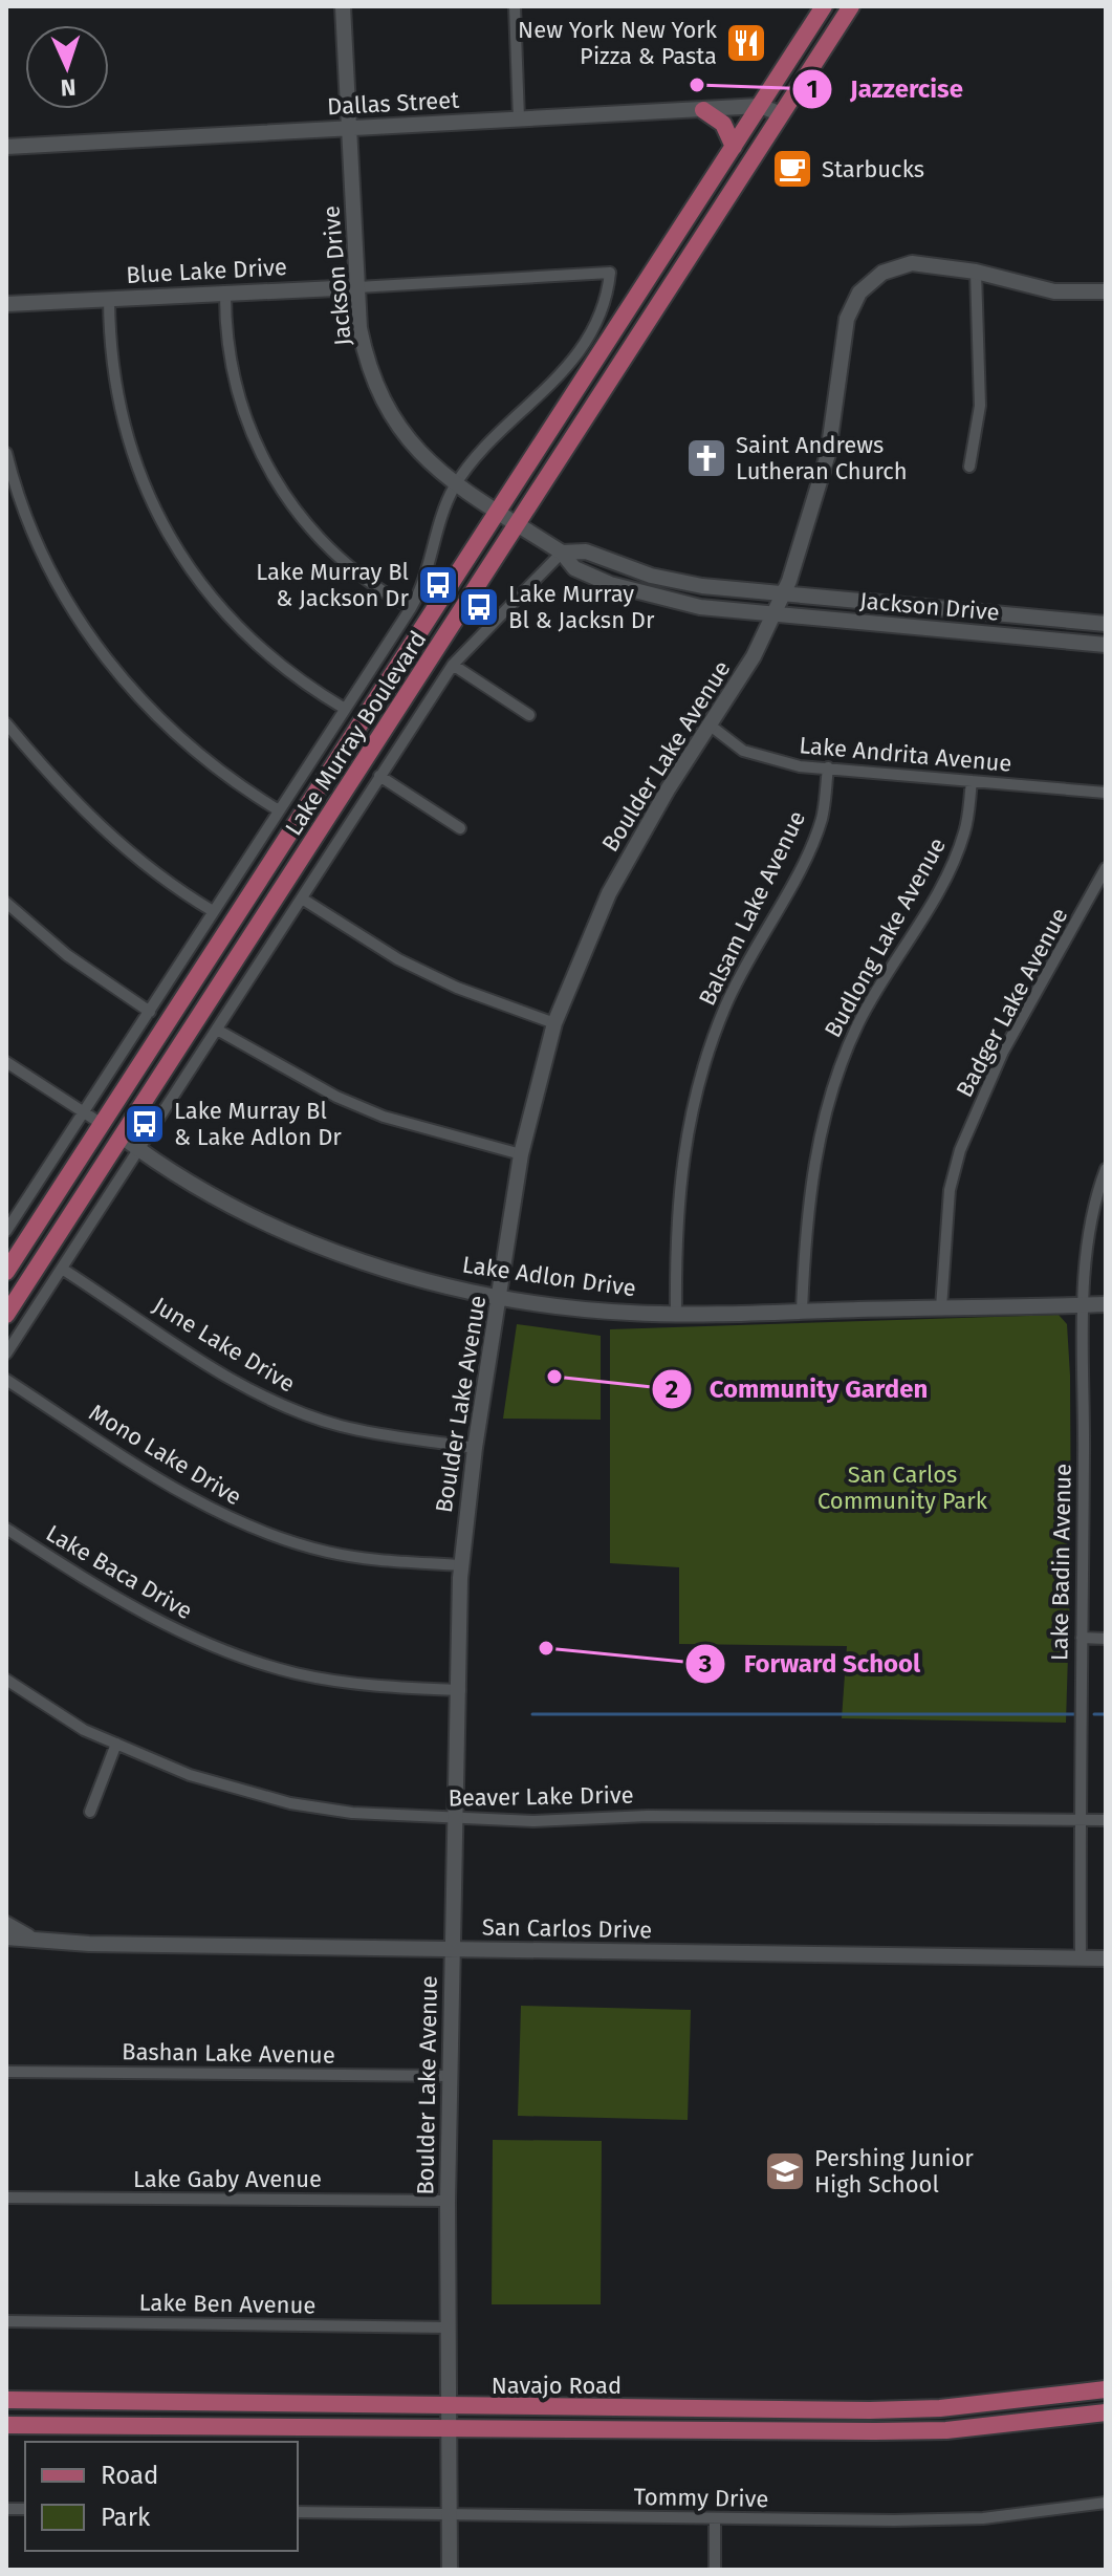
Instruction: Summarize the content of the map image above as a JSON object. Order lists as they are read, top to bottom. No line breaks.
{"streets":{"main road":["Lake Murray Boulevard","Navajo Road"],"street":["Dallas Street","Blue Lake Drive","Jackson Drive","Lake Andrita Avenue","Boulder Lake Avenue","Balsam Lake Avenue","Budlong Lake Avenue","Badger Lake Avenue","Lake Adlon Drive","June Lake Drive","Mono Lake Drive","Lake Badin Avenue","Lake Baca Drive","Beaver Lake Drive","San Carlos Drive","Bashan Lake Avenue","Lake Gaby Avenue","Lake Ben Avenue","Tommy Drive"]},"crossings":[["Dallas Street","Jackson Drive"],["Dallas Street","Lake Murray Boulevard"],["Blue Lake Drive","Jackson Drive"],["Blue Lake Drive","Lake Murray Boulevard"],["Jackson Drive","Lake Murray Boulevard"],["Jackson Drive","Boulder Lake Avenue"],["Lake Murray Boulevard","Lake Adlon Drive"],["Lake Murray Boulevard","June Lake Drive"],["Lake Andrita Avenue","Boulder Lake Avenue"],["Lake Andrita Avenue","Balsam Lake Avenue"],["Lake Andrita Avenue","Budlong Lake Avenue"],["Boulder Lake Avenue","Lake Adlon Drive"],["Boulder Lake Avenue","June Lake Drive"],["Boulder Lake Avenue","Mono Lake Drive"],["Boulder Lake Avenue","Lake Baca Drive"],["Boulder Lake Avenue","Beaver Lake Drive"],["Boulder Lake Avenue","San Carlos Drive"],["Boulder Lake Avenue","Bashan Lake Avenue"],["Boulder Lake Avenue","Lake Gaby Avenue"],["Boulder Lake Avenue","Lake Ben Avenue"],["Boulder Lake Avenue","Navajo Road"],["Boulder Lake Avenue","Tommy Drive"],["Balsam Lake Avenue","Lake Adlon Drive"],["Budlong Lake Avenue","Lake Adlon Drive"],["Badger Lake Avenue","Lake Adlon Drive"],["Lake Adlon Drive","Lake Badin Avenue"],["Lake Badin Avenue","Beaver Lake Drive"],["Lake Badin Avenue","San Carlos Drive"]],"parks":["San Carlos Community Park"],"places":{"restaurant":["New York New York Pizza & Pasta"],"other":["Jazzercise","Community Garden","Forward School"],"cafe":["Starbucks"],"church":["Saint Andrews Lutheran Church"],"bus stop":["Lake Murray Bl & Jackson Dr","Lake Murray Bl & Jacksn Dr","Lake Murray Bl & Lake Adlon Dr"],"school or university":["Pershing Junior High School"]},"legend":["Road","Park"],"north":"bottom"}
